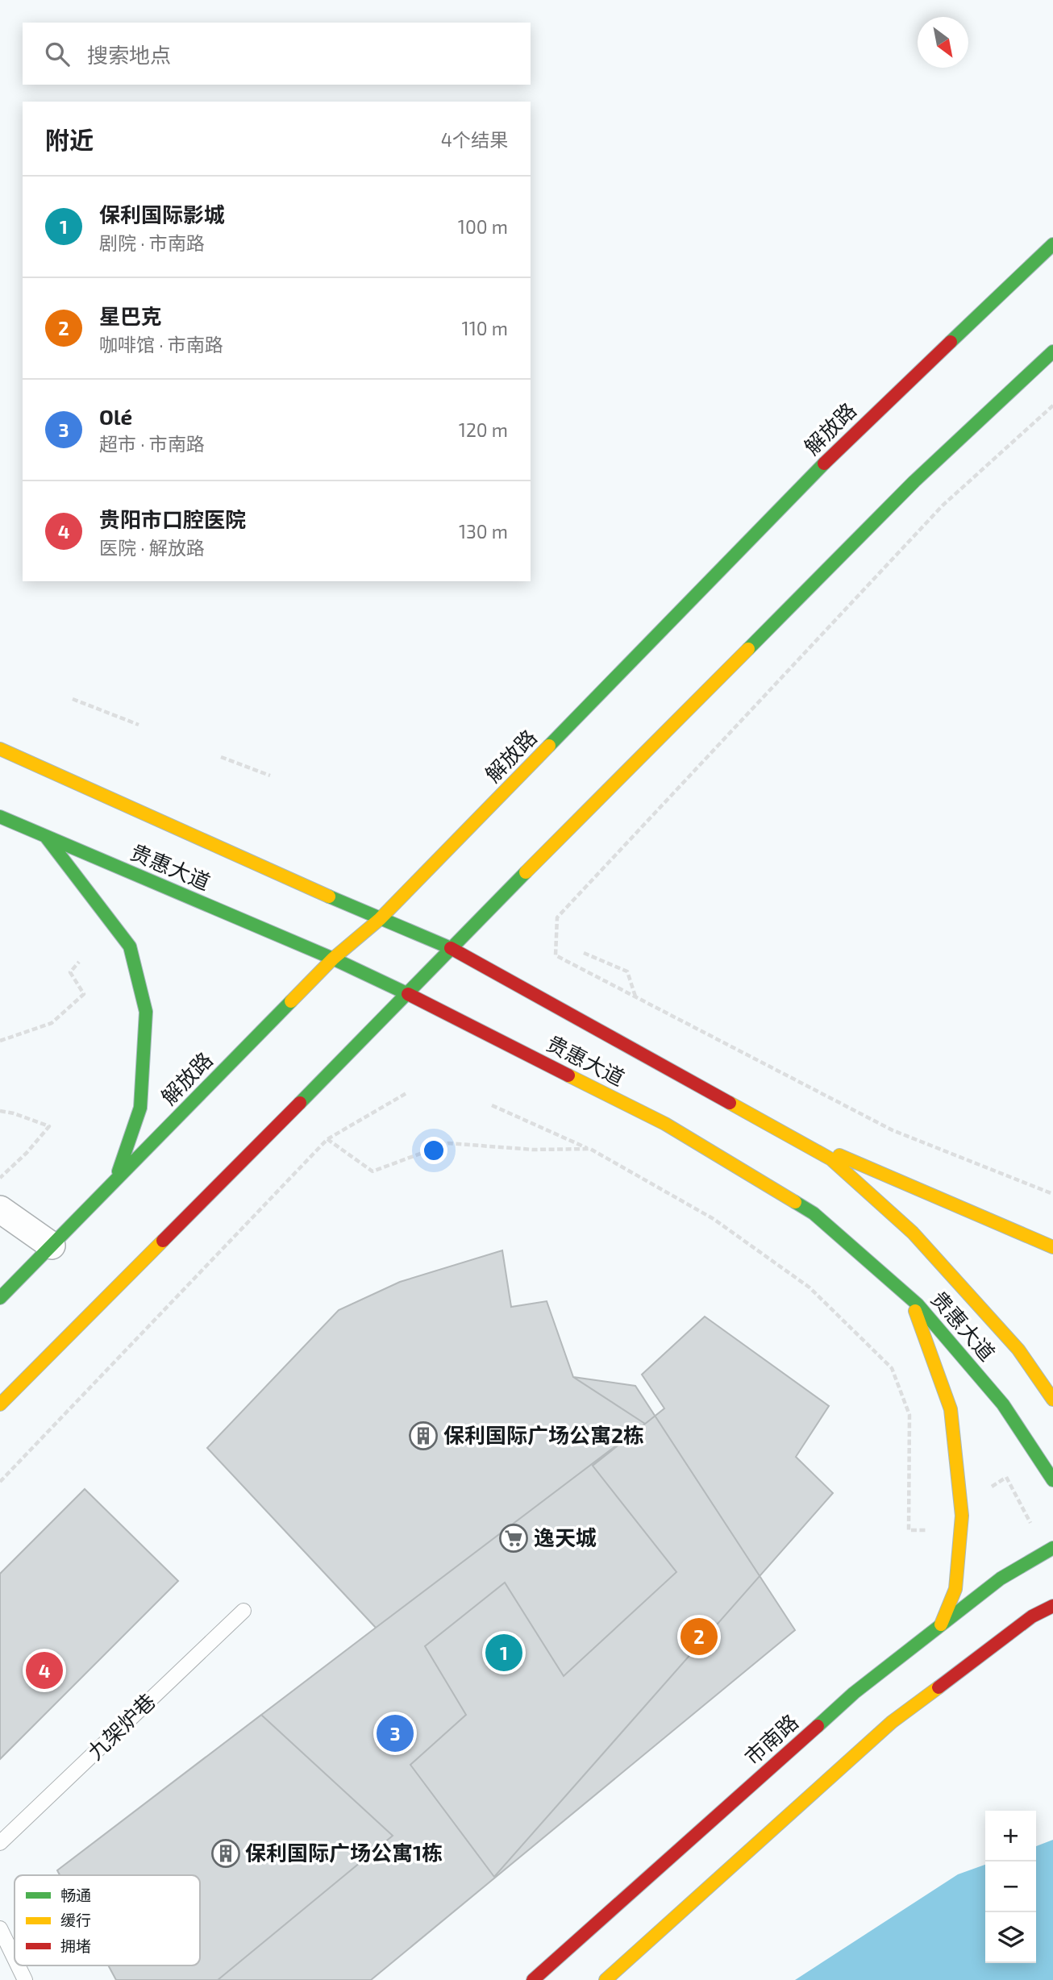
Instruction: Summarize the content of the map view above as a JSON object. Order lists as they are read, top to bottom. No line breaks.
{"streets":{"main road":["解放路","贵惠大道","市南路"],"lane":["九架炉巷"]},"crossings":[["解放路","贵惠大道"]],"places":{"building":["保利国际广场公寓2栋","保利国际广场公寓1栋"],"supermarket":["逸天城"]},"legend":["畅通","缓行","拥堵"],"north":"bottom right","page":{"search":"搜索地点","heading":["附近","4个结果"],"list":[{"mark":"1","name":"保利国际影城","note":"剧院 · 市南路","value":"100 m"},{"mark":"2","name":"星巴克","note":"咖啡馆 · 市南路","value":"110 m"},{"mark":"3","name":"Olé","note":"超市 · 市南路","value":"120 m"},{"mark":"4","name":"贵阳市口腔医院","note":"医院 · 解放路","value":"130 m"}],"pins":["2","1","4","3"],"map_buttons":["+","−"]}}
